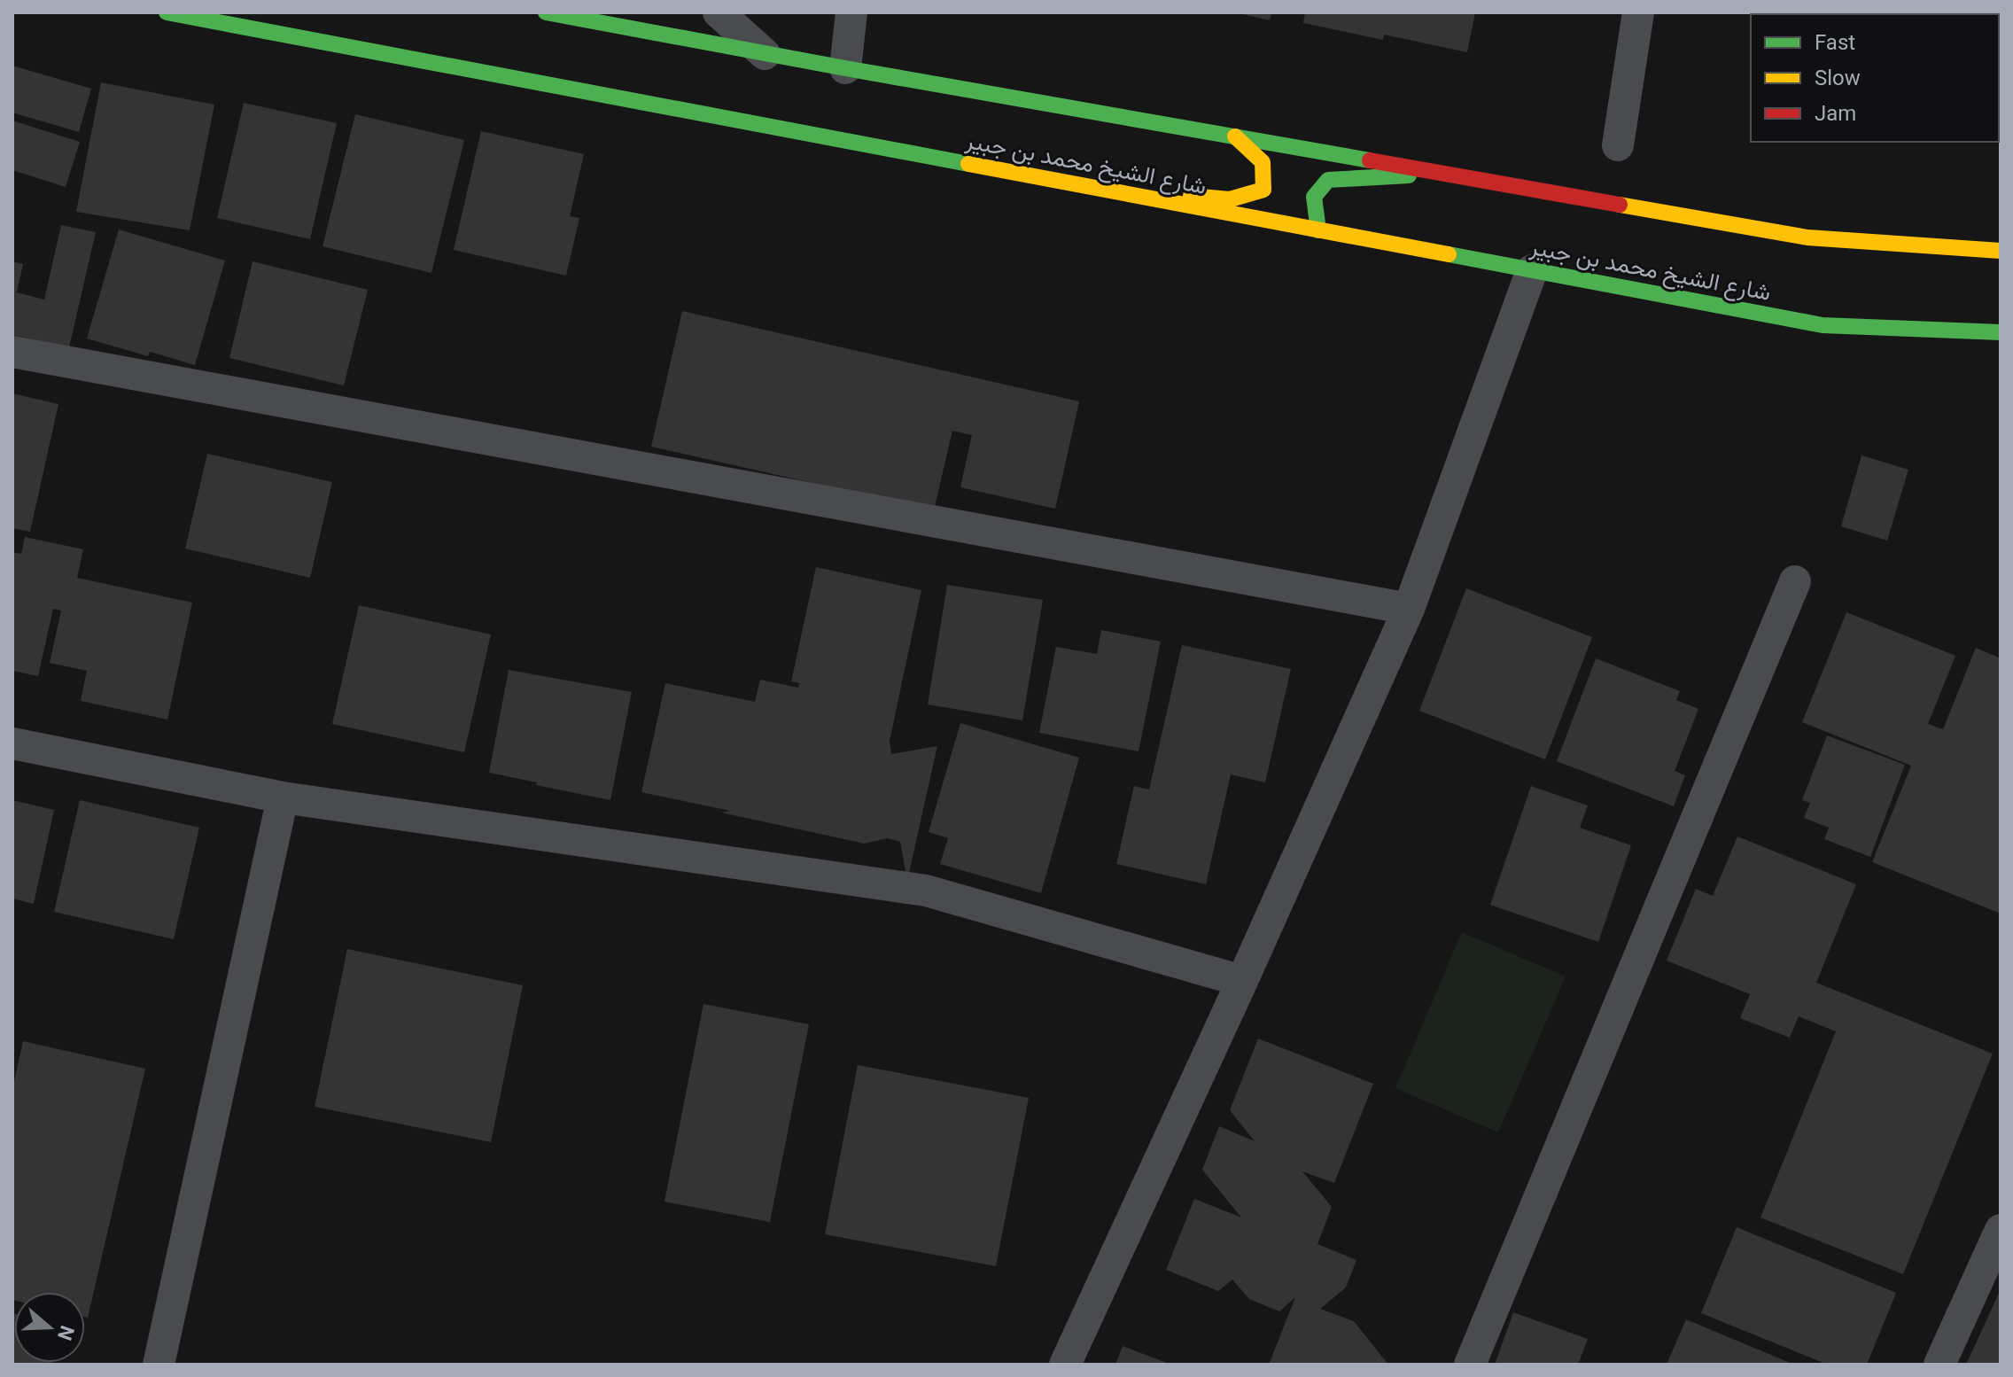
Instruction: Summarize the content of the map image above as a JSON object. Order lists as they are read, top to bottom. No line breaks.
{"streets":{"main road":["شارع الشيخ محمد بن جبير"]},"legend":["Fast","Slow","Jam"],"north":"right"}
